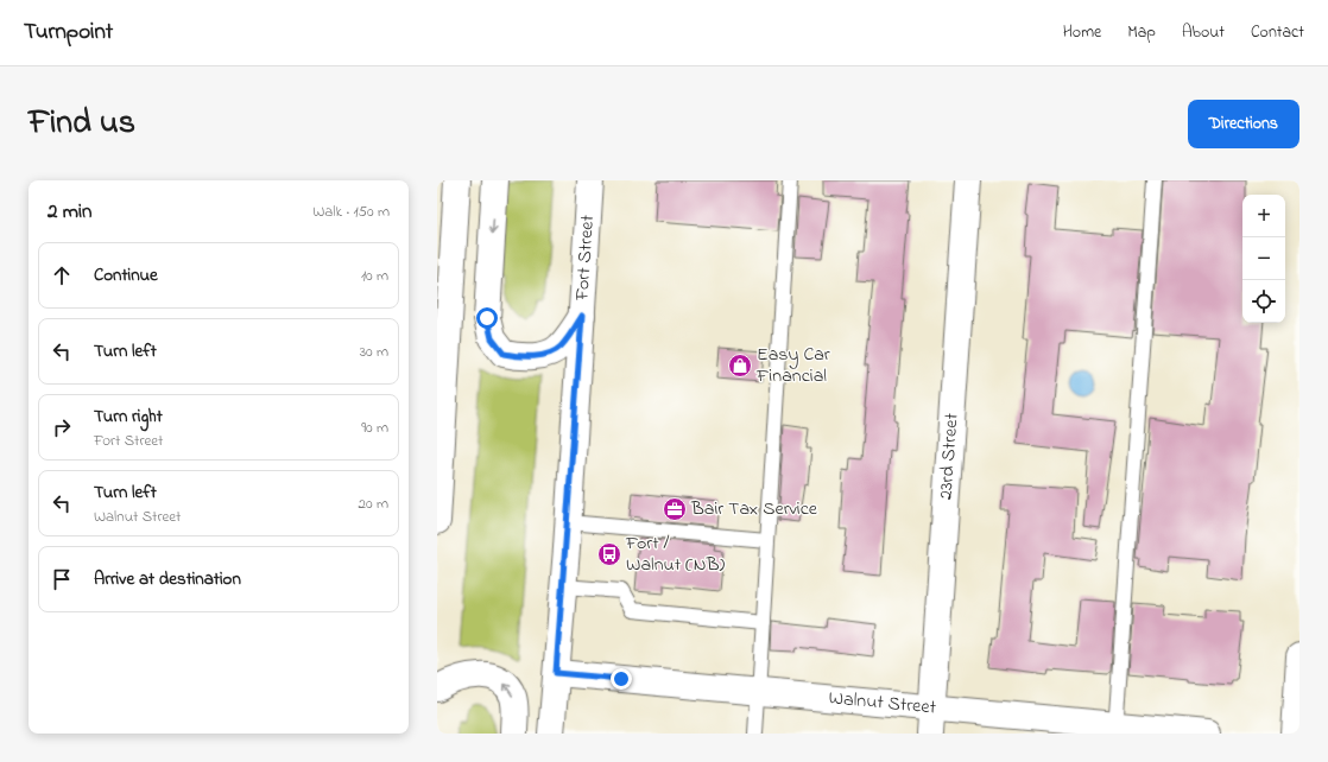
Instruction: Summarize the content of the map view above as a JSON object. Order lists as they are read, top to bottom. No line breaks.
{"streets":{"main road":["Fort Street","23rd Street","Walnut Street"]},"crossings":[["Fort Street","Walnut Street"],["23rd Street","Walnut Street"]],"places":{"shop":["Easy Car Financial"],"office":["Bair Tax Service"],"bus stop":["Fort / Walnut (NB)"]},"page":{"header":"Turnpoint","nav":["Home","Map","About","Contact"],"title":"Find us","buttons":"Directions","heading":["2 min","Walk · 150 m"],"map_buttons":["+","−"],"list":[["Continue","10 m"],["Turn left","30 m"],["Turn right","Fort Street","90 m"],["Turn left","Walnut Street","20 m"],"Arrive at destination"]}}
